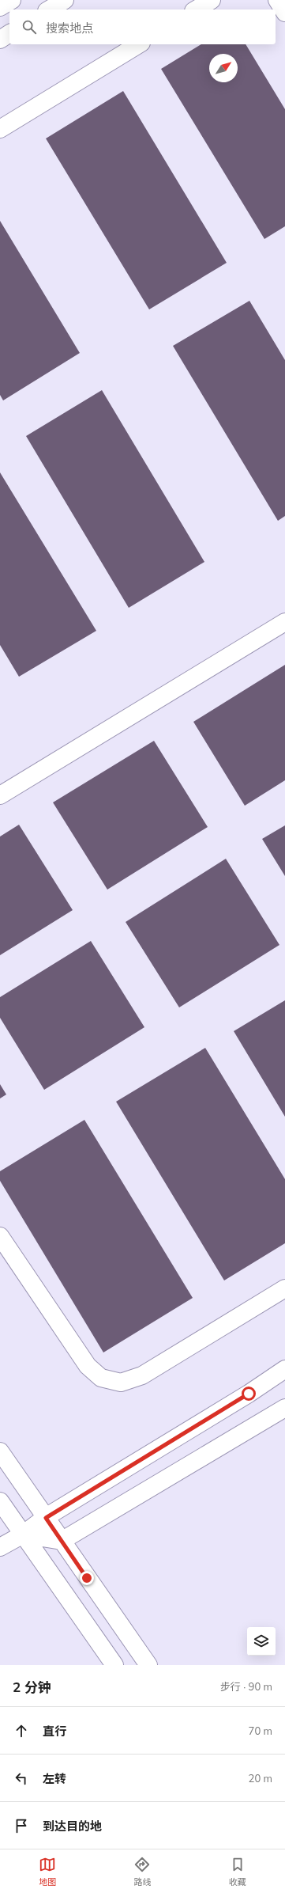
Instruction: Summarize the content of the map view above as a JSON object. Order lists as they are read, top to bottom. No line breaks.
{"north":"top right","page":{"search":"搜索地点","heading":["2 分钟","步行 · 90 m"],"list":[["直行","70 m"],["左转","20 m"],"到达目的地"],"nav":["地图","路线","收藏"]}}
